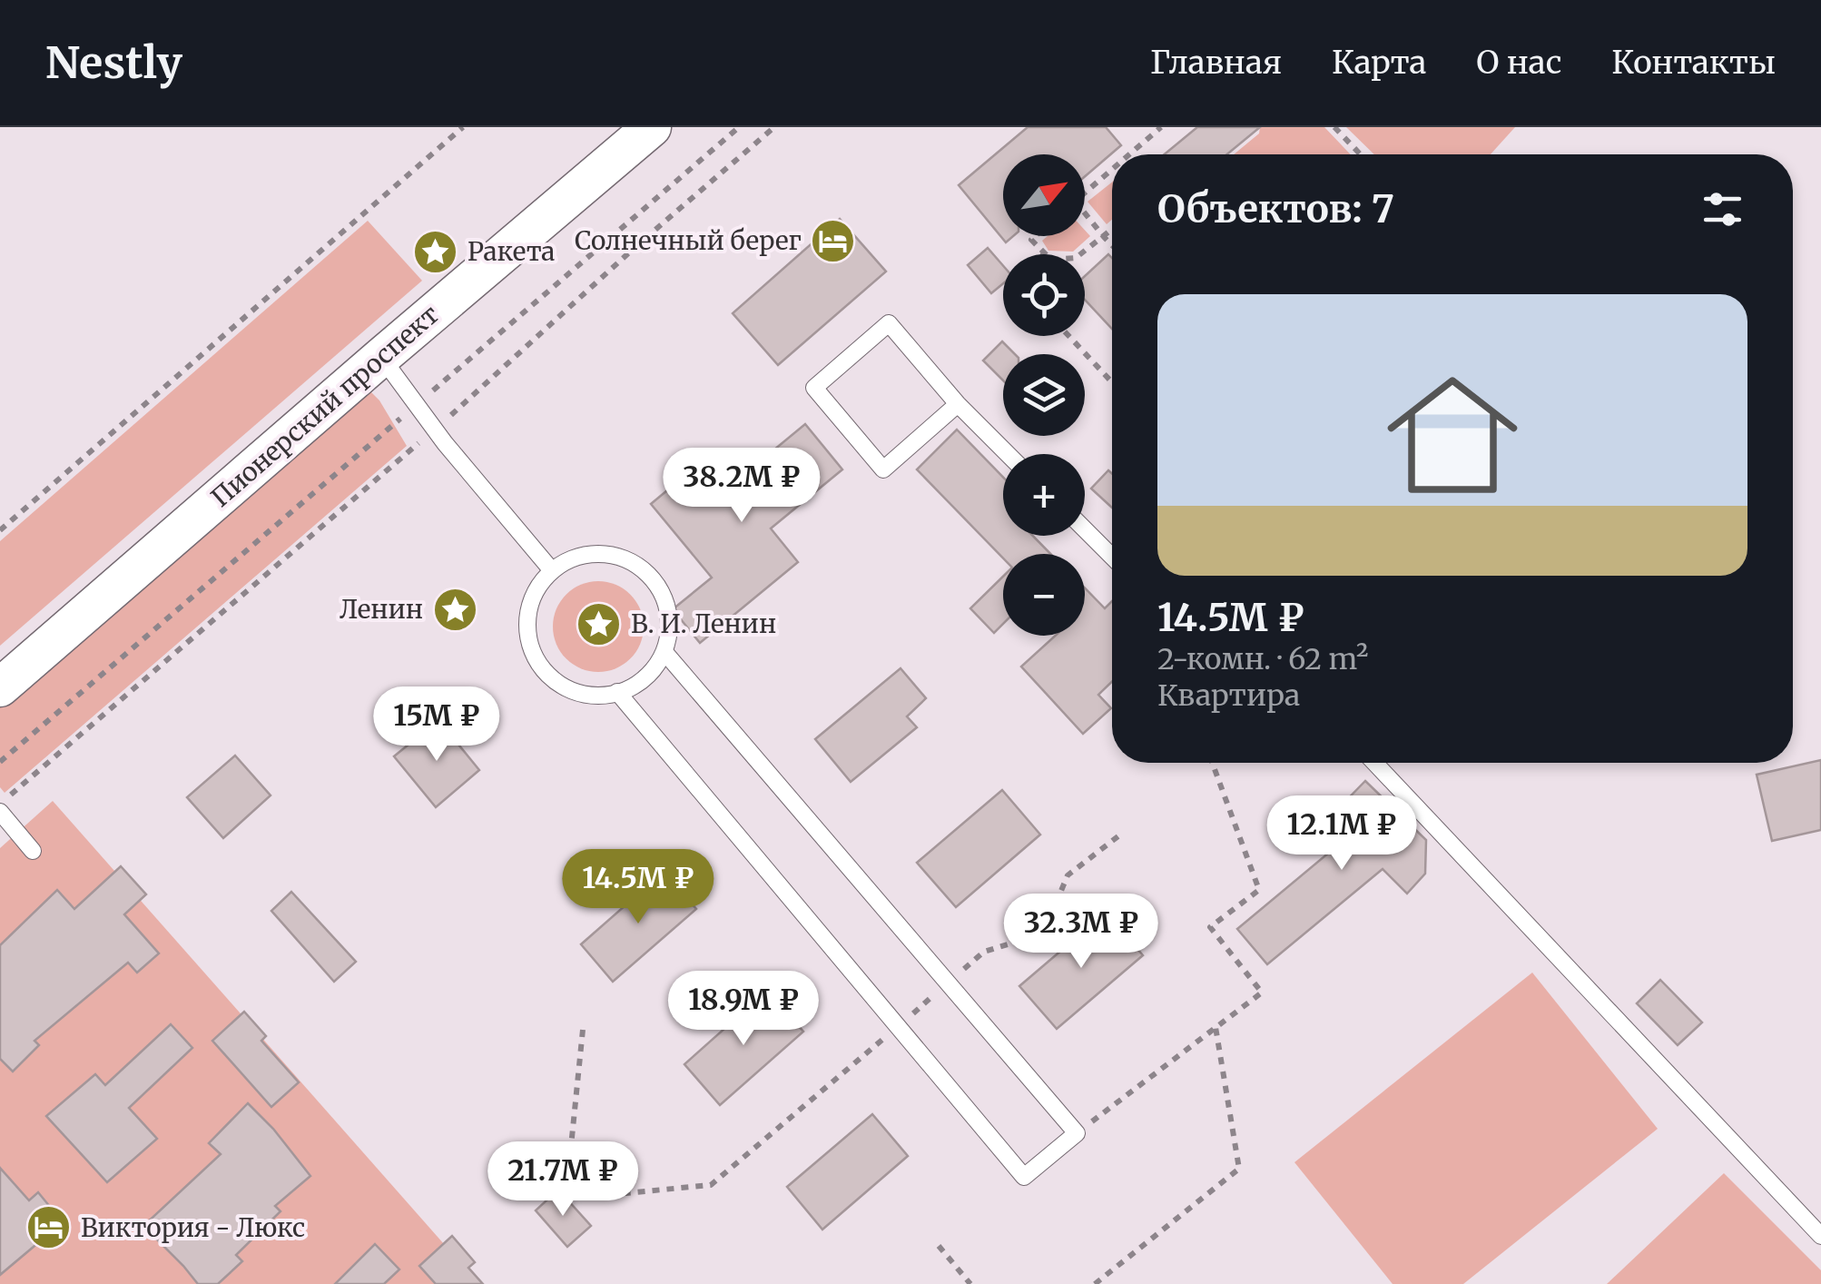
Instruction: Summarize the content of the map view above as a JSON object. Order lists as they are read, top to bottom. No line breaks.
{"streets":{"street":["Пионерский проспект"]},"places":{"hotel":["Солнечный берег","Виктория - Люкс"],"place":["Ракета","Ленин","В. И. Ленин"]},"north":"top right","page":{"header":"Nestly","nav":["Главная","Карта","О нас","Контакты"],"map_buttons":["+","−"],"heading":"Объектов: 7","list":[{"name":"14.5M ₽","note":"2-комн. · 62 m² · Квартира"}],"price":["38.2M ₽","15M ₽","12.1M ₽","14.5M ₽","32.3M ₽","18.9M ₽","21.7M ₽"]}}
